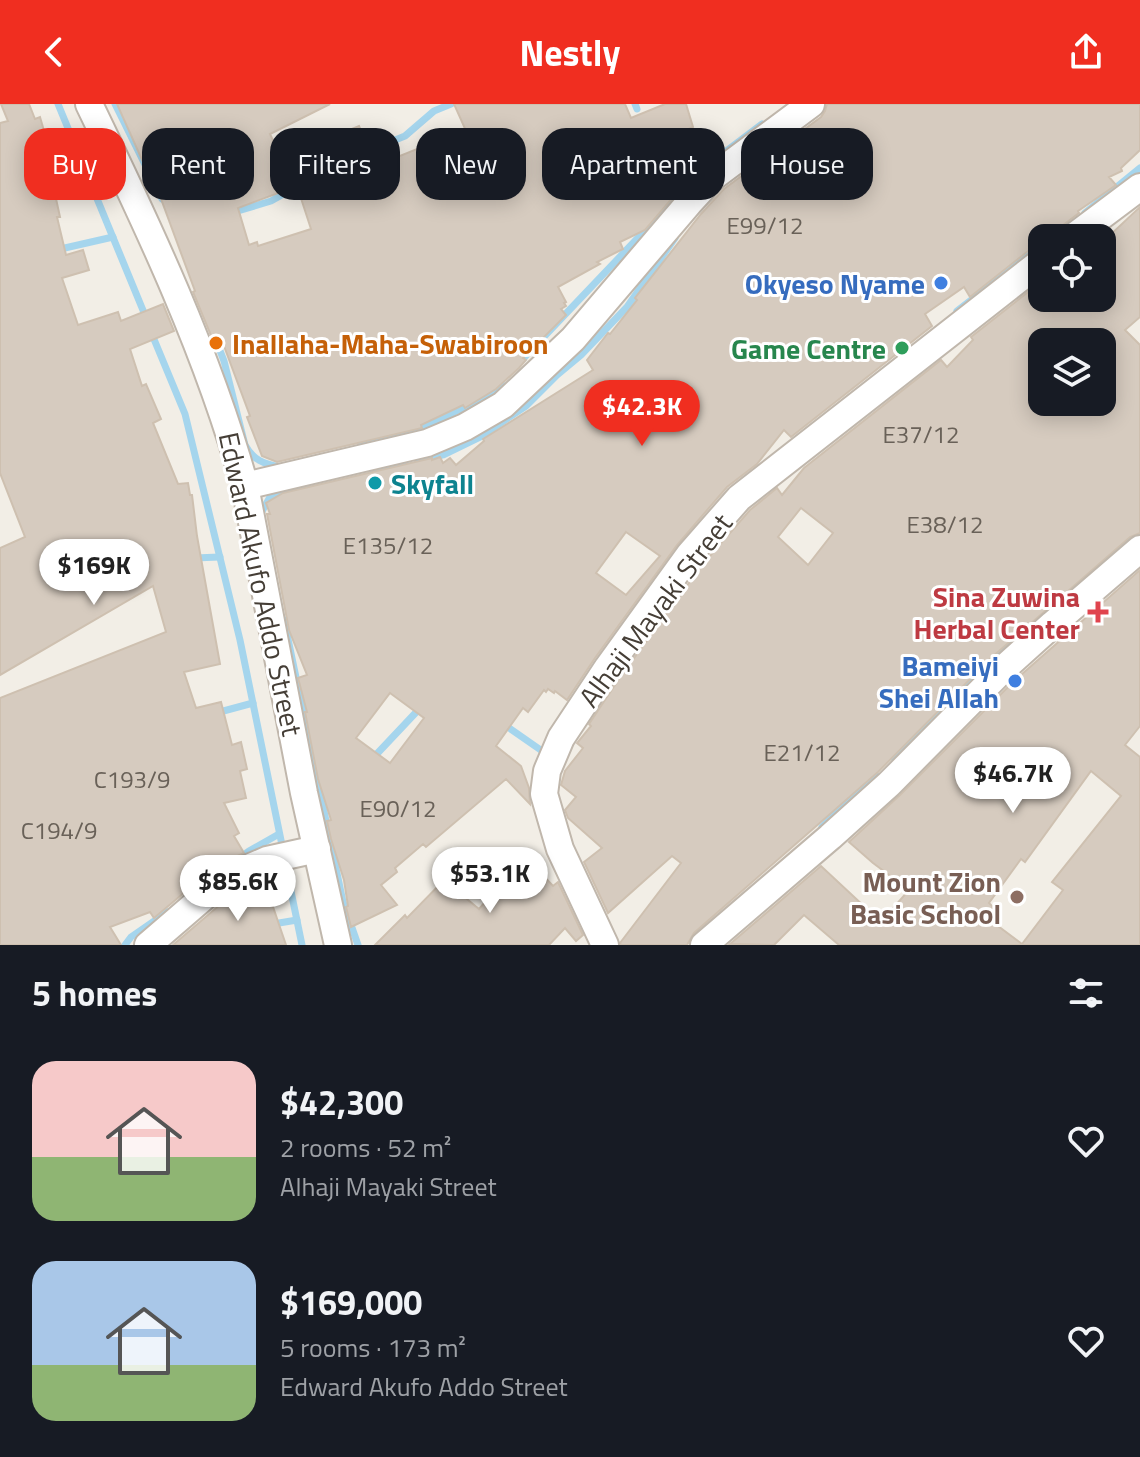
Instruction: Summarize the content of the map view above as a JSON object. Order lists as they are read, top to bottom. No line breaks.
{"streets":{"street":["Edward Akufo Addo Street","Alhaji Mayaki Street"]},"places":{"other":["Okyeso Nyame","Inallaha-Maha-Swabiroon","Game Centre","Skyfall","Bameiyi Shei Allah","Mount Zion Basic School"],"health":["Sina Zuwina Herbal Center"]},"house_numbers":["E99/12","E37/12","E38/12","E135/12","E21/12","C193/9","E90/12","C194/9"],"page":{"header":"Nestly","chip":["Buy","Rent","Filters","New","Apartment","House"],"price":["$42.3K","$169K","$46.7K","$53.1K","$85.6K"],"heading":"5 homes","list":[{"name":"$42,300","note":"2 rooms · 52 m² · Alhaji Mayaki Street"},{"name":"$169,000","note":"5 rooms · 173 m² · Edward Akufo Addo Street"}]}}
